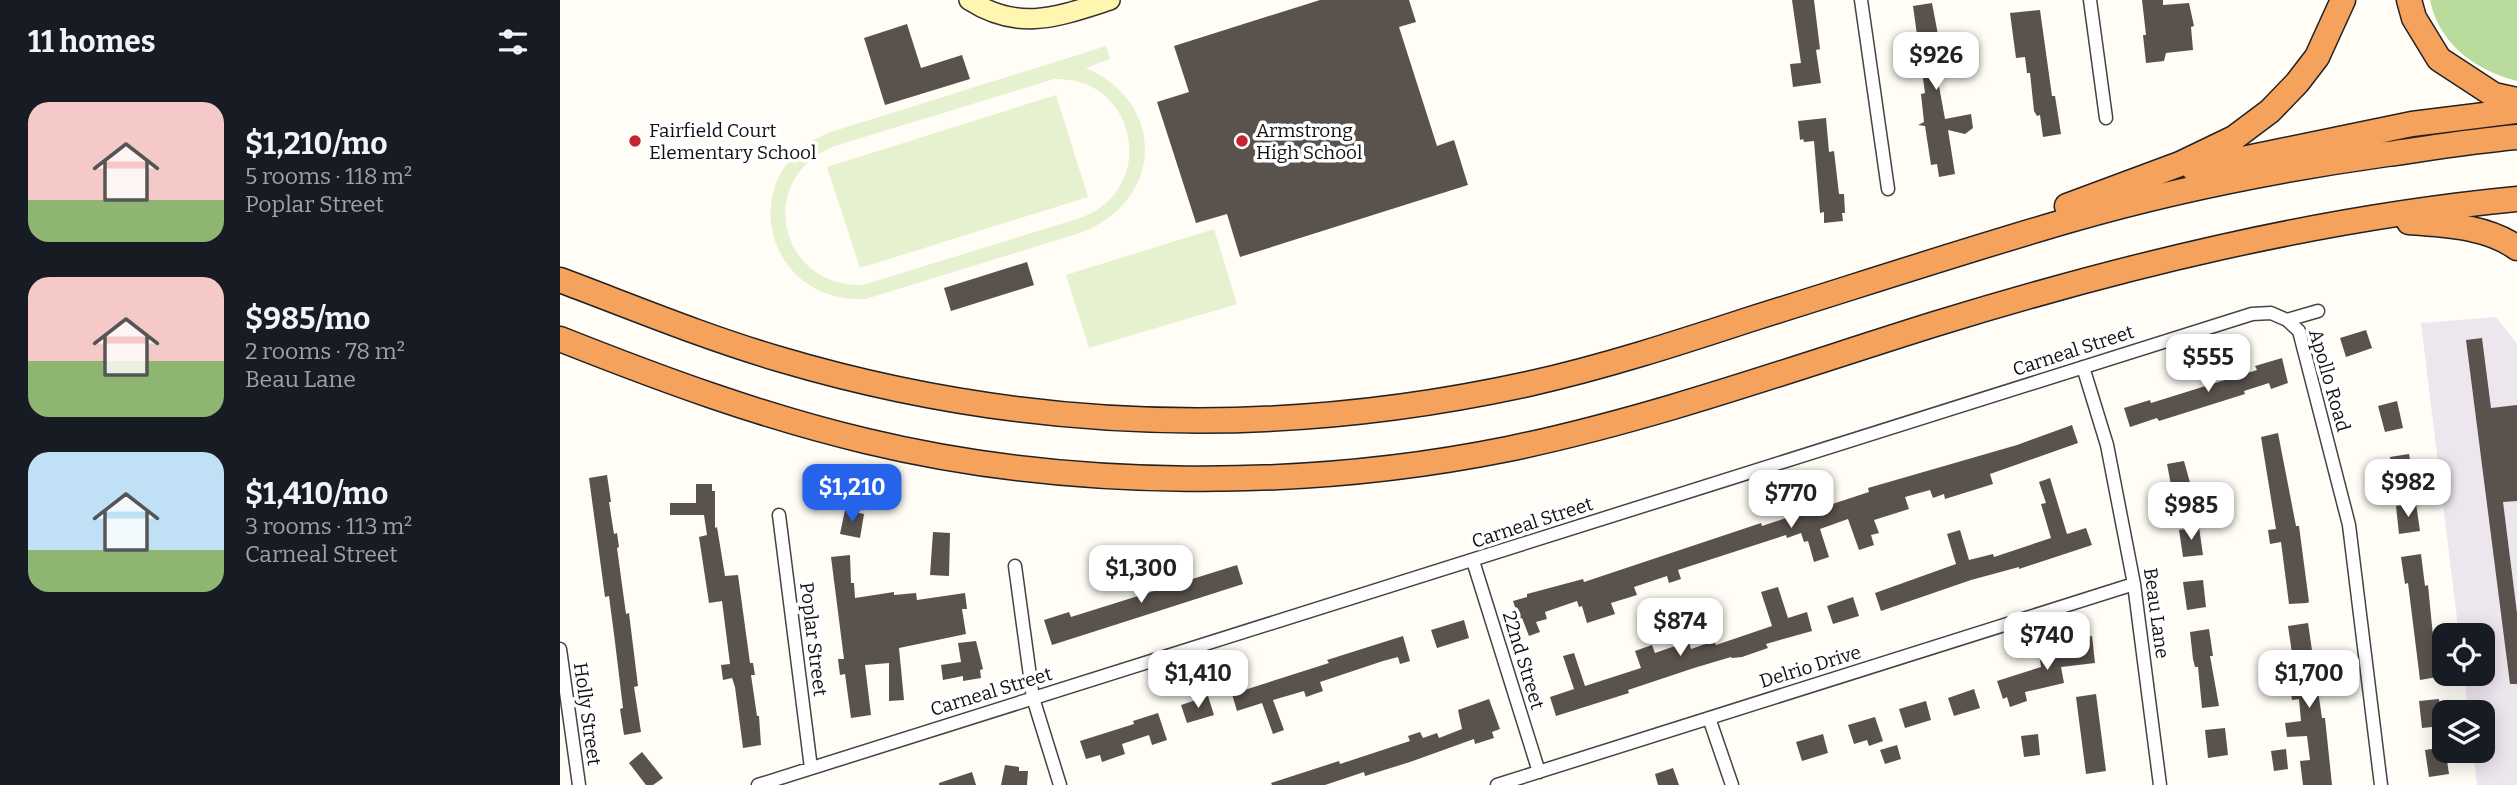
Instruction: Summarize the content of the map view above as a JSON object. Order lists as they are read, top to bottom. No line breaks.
{"streets":{"street":["Carneal Street","Apollo Road","Beau Lane","Poplar Street","22nd Street","Delrio Drive","Holly Street"]},"crossings":[["Carneal Street","Apollo Road"],["Carneal Street","Beau Lane"],["Carneal Street","Poplar Street"],["Carneal Street","22nd Street"],["Beau Lane","Delrio Drive"],["22nd Street","Delrio Drive"]],"places":["Fairfield Court Elementary School","Armstrong High School"],"page":{"heading":"11 homes","price":["$926","$555","$982","$1,210","$770","$985","$1,300","$874","$740","$1,410","$1,700"],"list":[{"name":"$1,210/mo","note":"5 rooms · 118 m² · Poplar Street"},{"name":"$985/mo","note":"2 rooms · 78 m² · Beau Lane"},{"name":"$1,410/mo","note":"3 rooms · 113 m² · Carneal Street"}]}}
